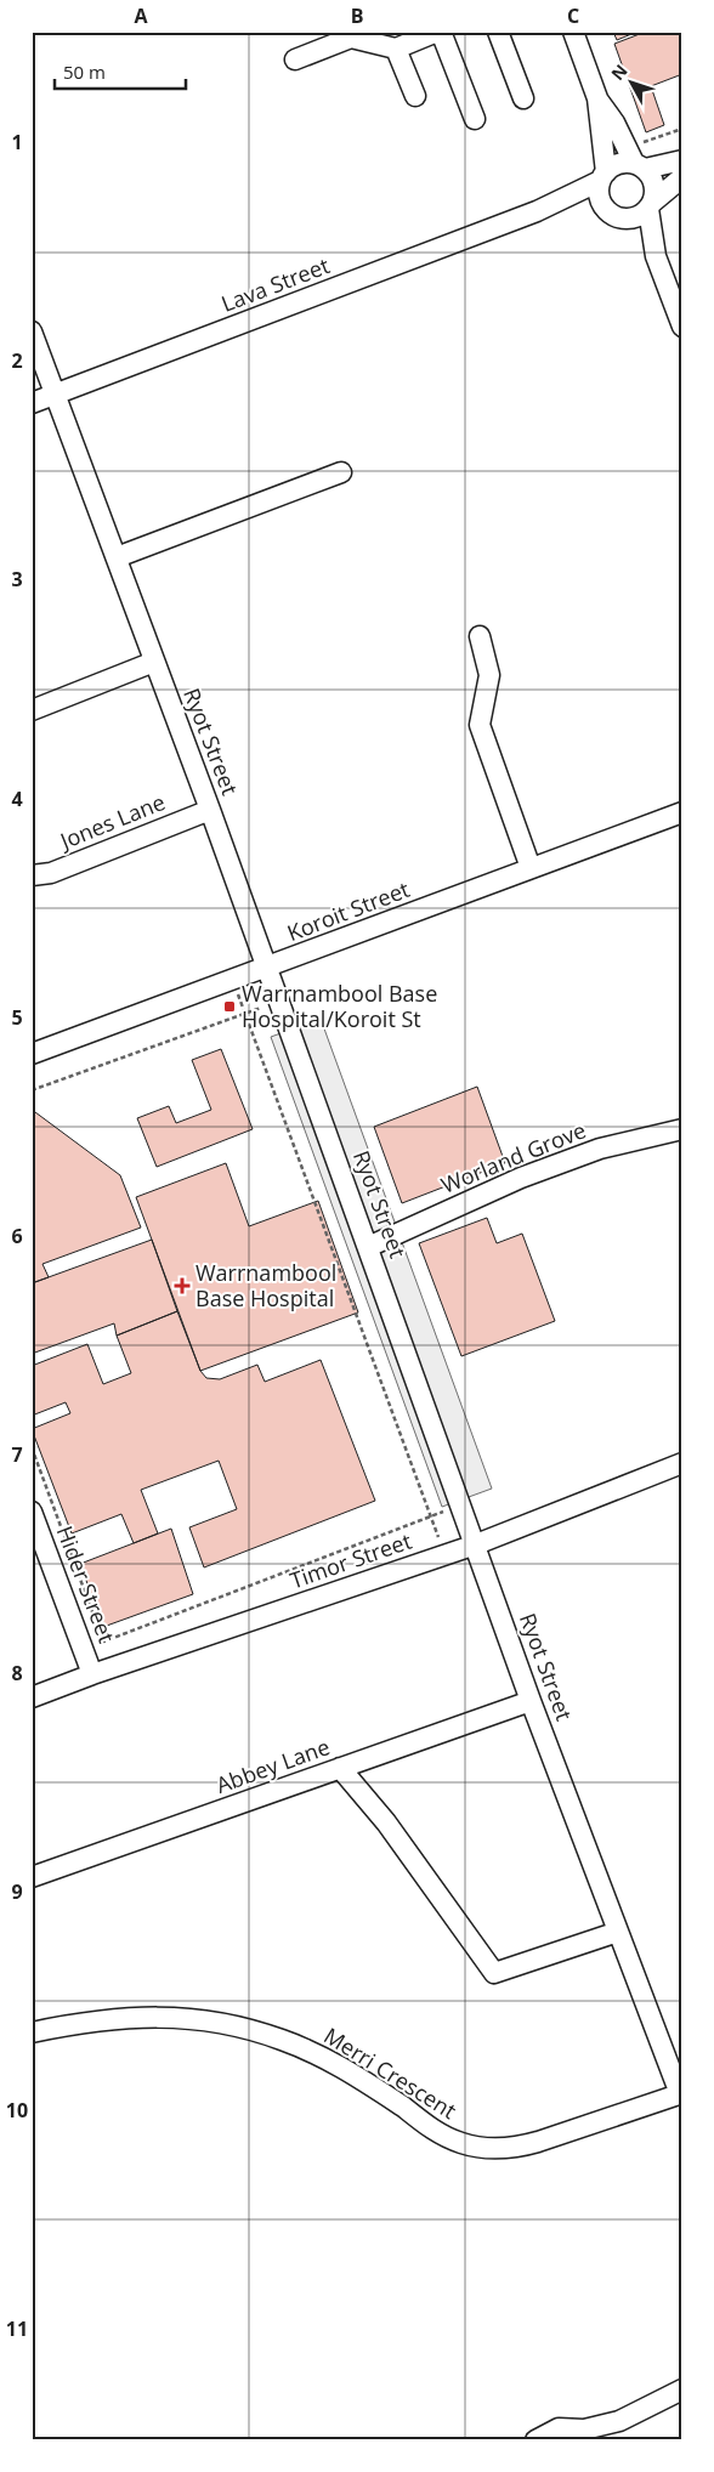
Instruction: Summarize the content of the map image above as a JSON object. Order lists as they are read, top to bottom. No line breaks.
{"streets":{"street":["Lava Street","Ryot Street","Jones Lane","Koroit Street","Worland Grove","Timor Street","Hider Street","Abbey Lane","Merri Crescent"]},"crossings":[["Lava Street","Ryot Street"],["Ryot Street","Jones Lane"],["Ryot Street","Koroit Street"],["Ryot Street","Worland Grove"],["Ryot Street","Timor Street"],["Ryot Street","Abbey Lane"],["Ryot Street","Merri Crescent"],["Timor Street","Hider Street"]],"places":{"transit":["Warrnambool Base Hospital/Koroit St"],"health":["Warrnambool Base Hospital"]},"scale_bar":"50 m","north":"top left","grid":{"columns":["A","B","C"],"rows":["1","2","3","4","5","6","7","8","9","10","11"]}}
